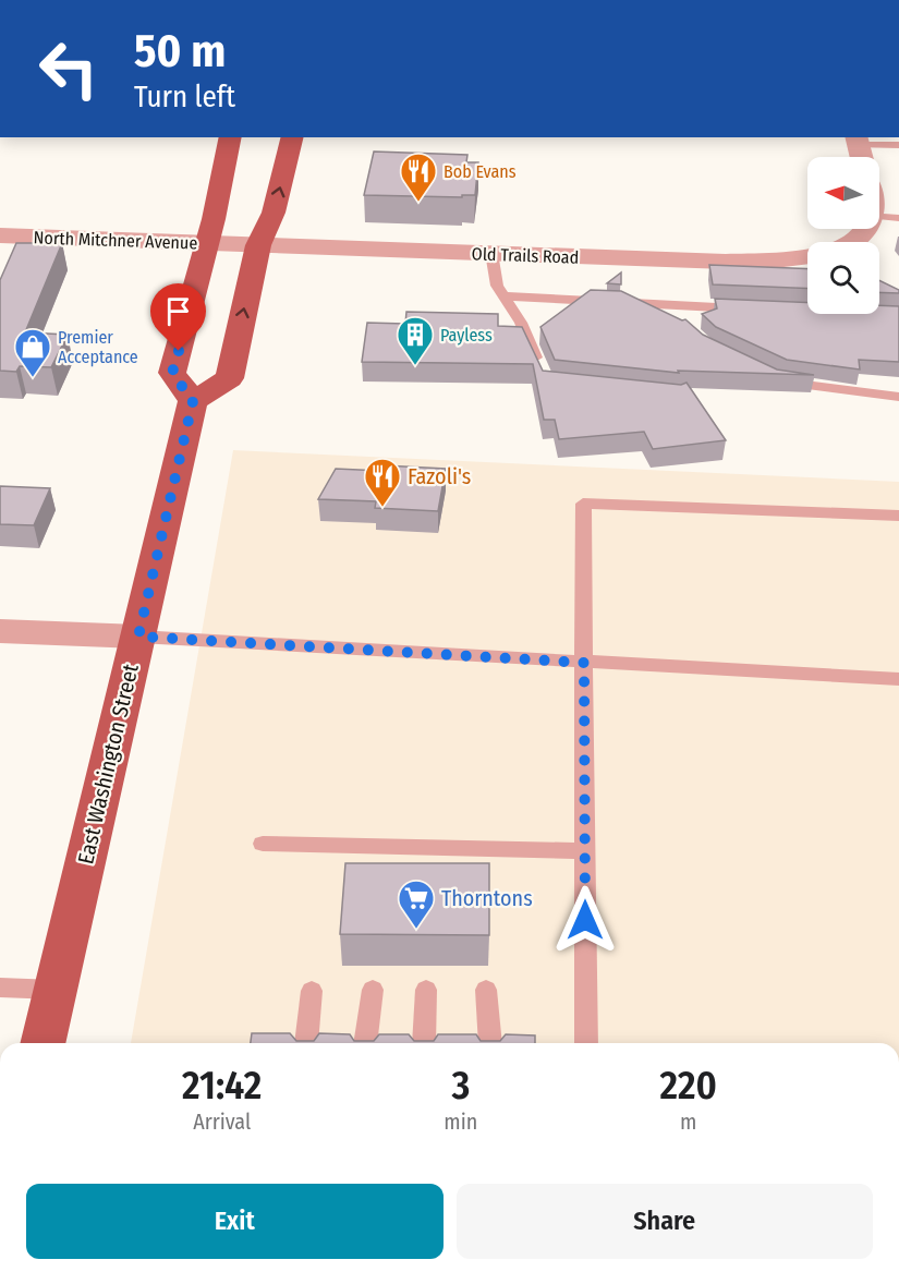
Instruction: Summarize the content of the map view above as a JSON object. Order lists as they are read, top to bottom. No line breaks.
{"streets":{"main road":["East Washington Street"],"street":["North Mitchner Avenue","Old Trails Road"]},"crossings":[["North Mitchner Avenue","Old Trails Road"]],"places":{"restaurant":["Bob Evans","Fazoli's"],"building":["Payless"],"shop":["Premier Acceptance"],"supermarket":["Thorntons"]},"north":"left","page":{"turn":["50 m","Turn left"],"eta":["21:42","Arrival","3","min","220","m"],"buttons":["Exit","Share"]}}
